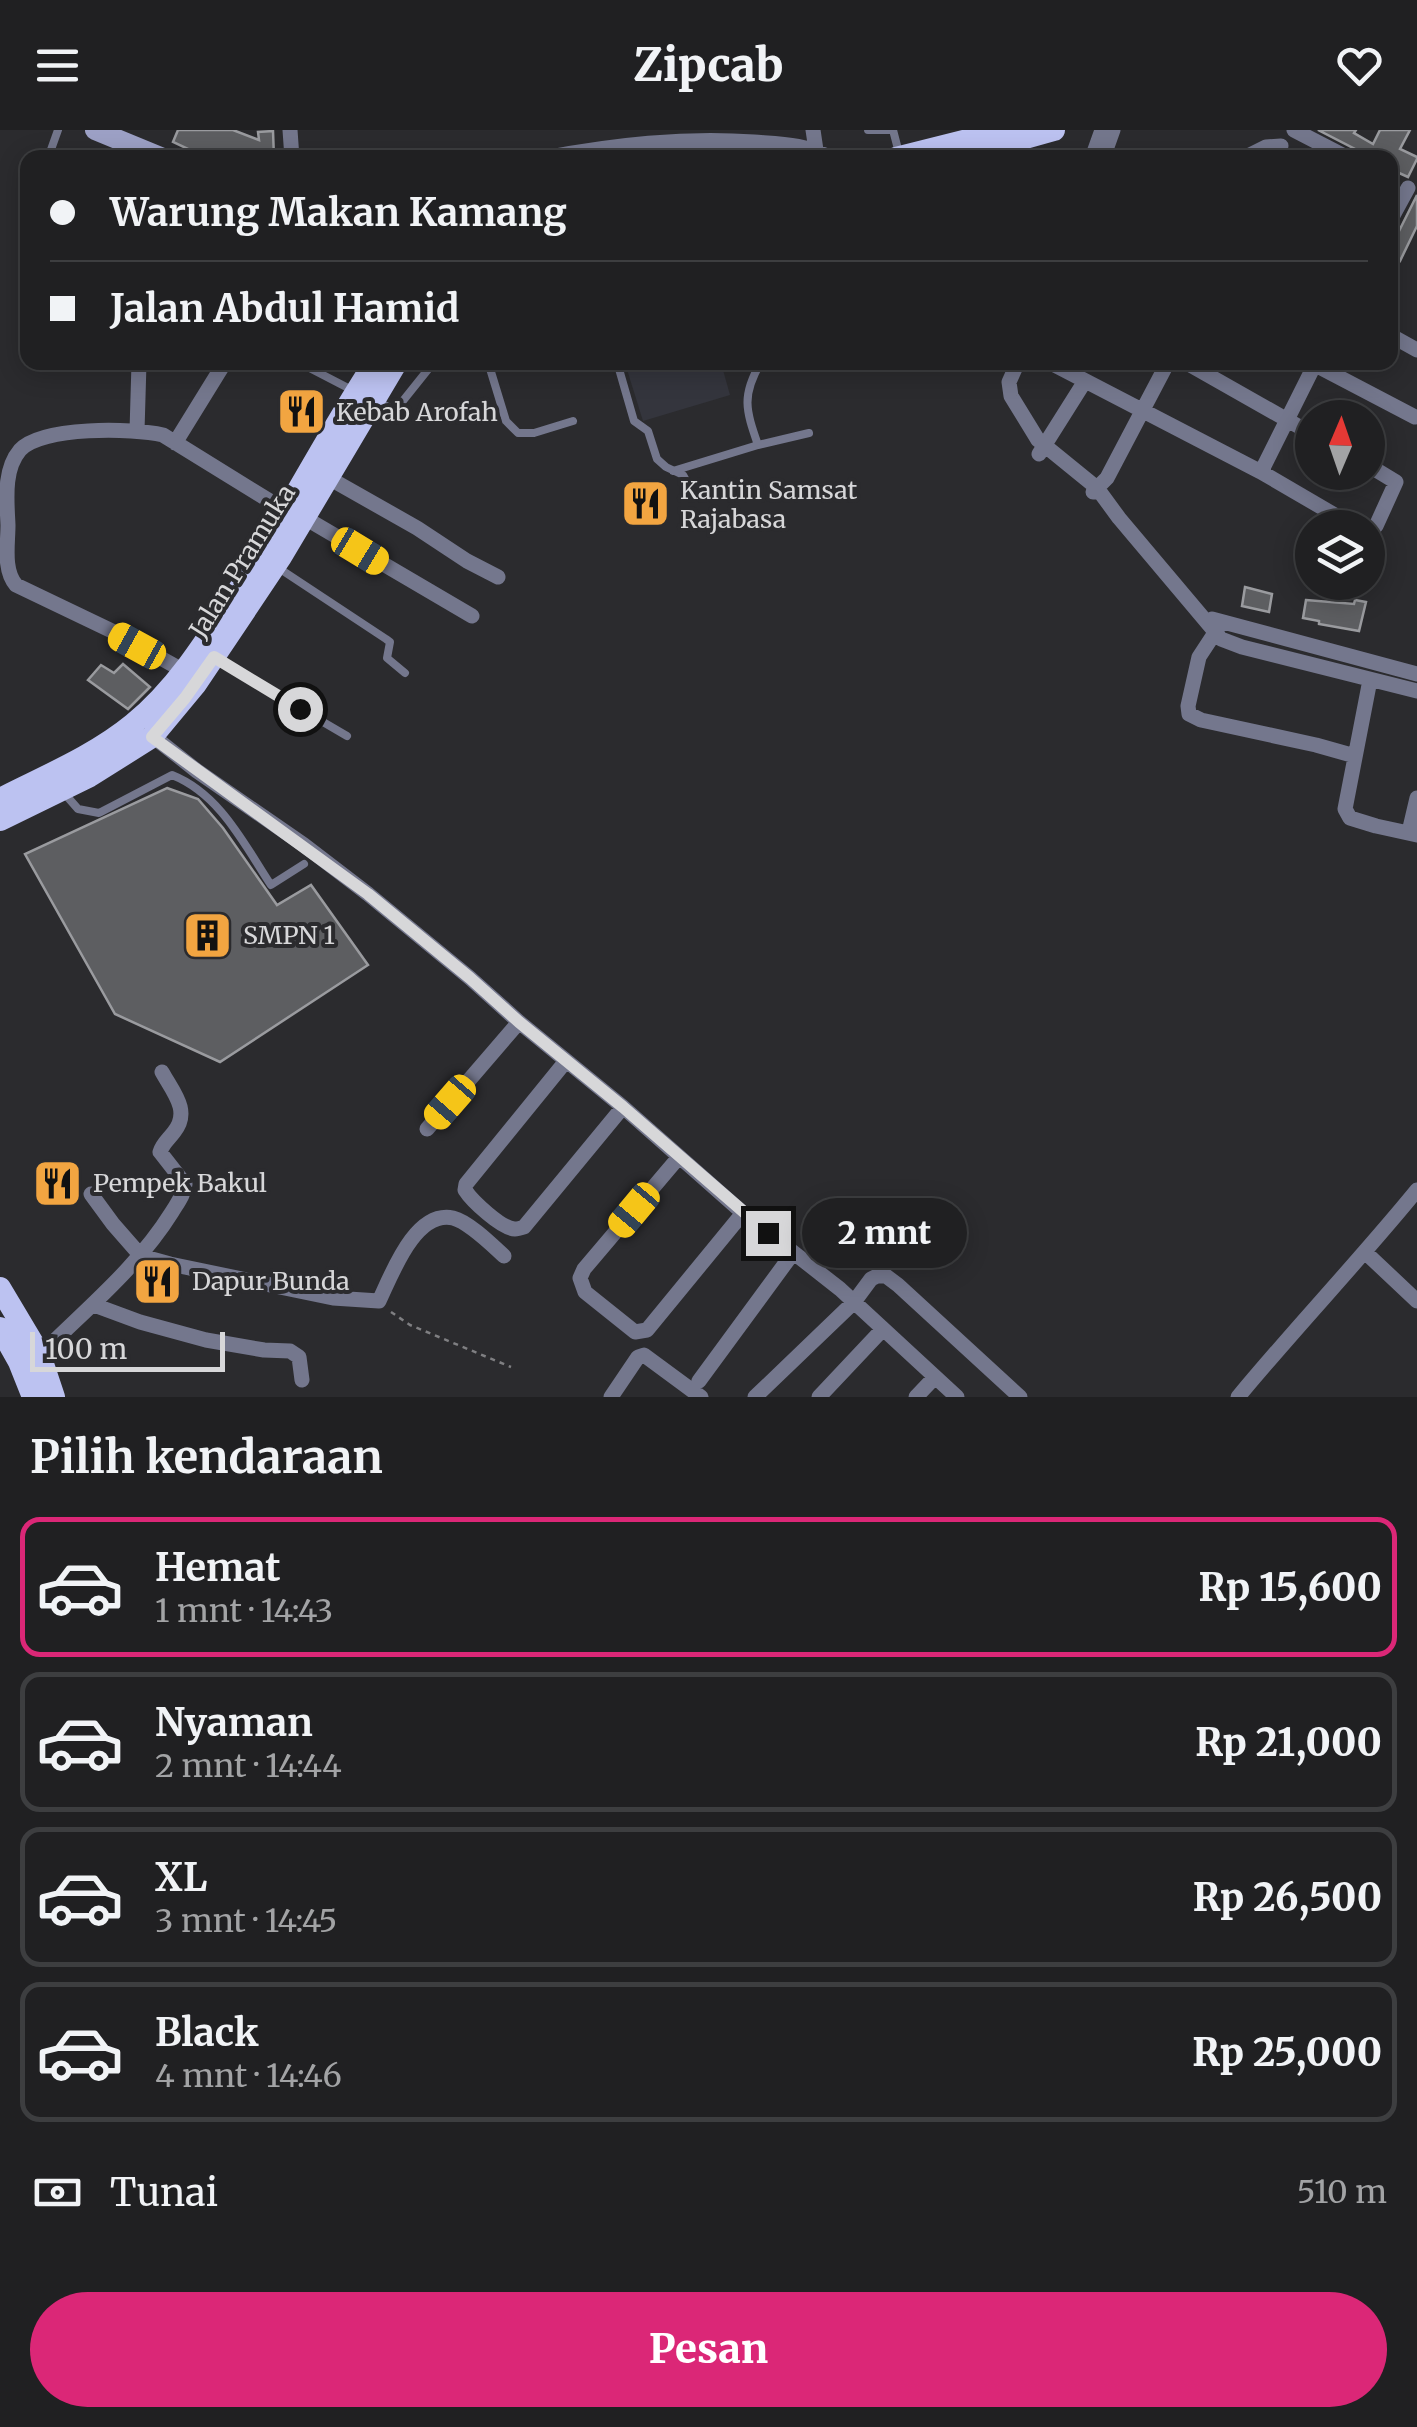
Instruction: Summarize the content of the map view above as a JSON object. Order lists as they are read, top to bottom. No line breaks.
{"streets":{"main road":["Jalan Pramuka"]},"places":{"restaurant":["Kebab Arofah","Kantin Samsat Rajabasa","Pempek Bakul","Dapur Bunda"],"building":["SMPN 1"]},"scale_bar":"100 m","north":"top","page":{"header":"Zipcab","banner":["Warung Makan Kamang","Jalan Abdul Hamid"],"bubble":"2 mnt","scale":"100 m","heading":"Pilih kendaraan","list":[{"name":"Hemat","note":"1 mnt · 14:43","value":"Rp 15,600"},{"name":"Nyaman","note":"2 mnt · 14:44","value":"Rp 21,000"},{"name":"XL","note":"3 mnt · 14:45","value":"Rp 26,500"},{"name":"Black","note":"4 mnt · 14:46","value":"Rp 25,000"}],"pay":["Tunai","510 m"],"buttons":"Pesan"}}
